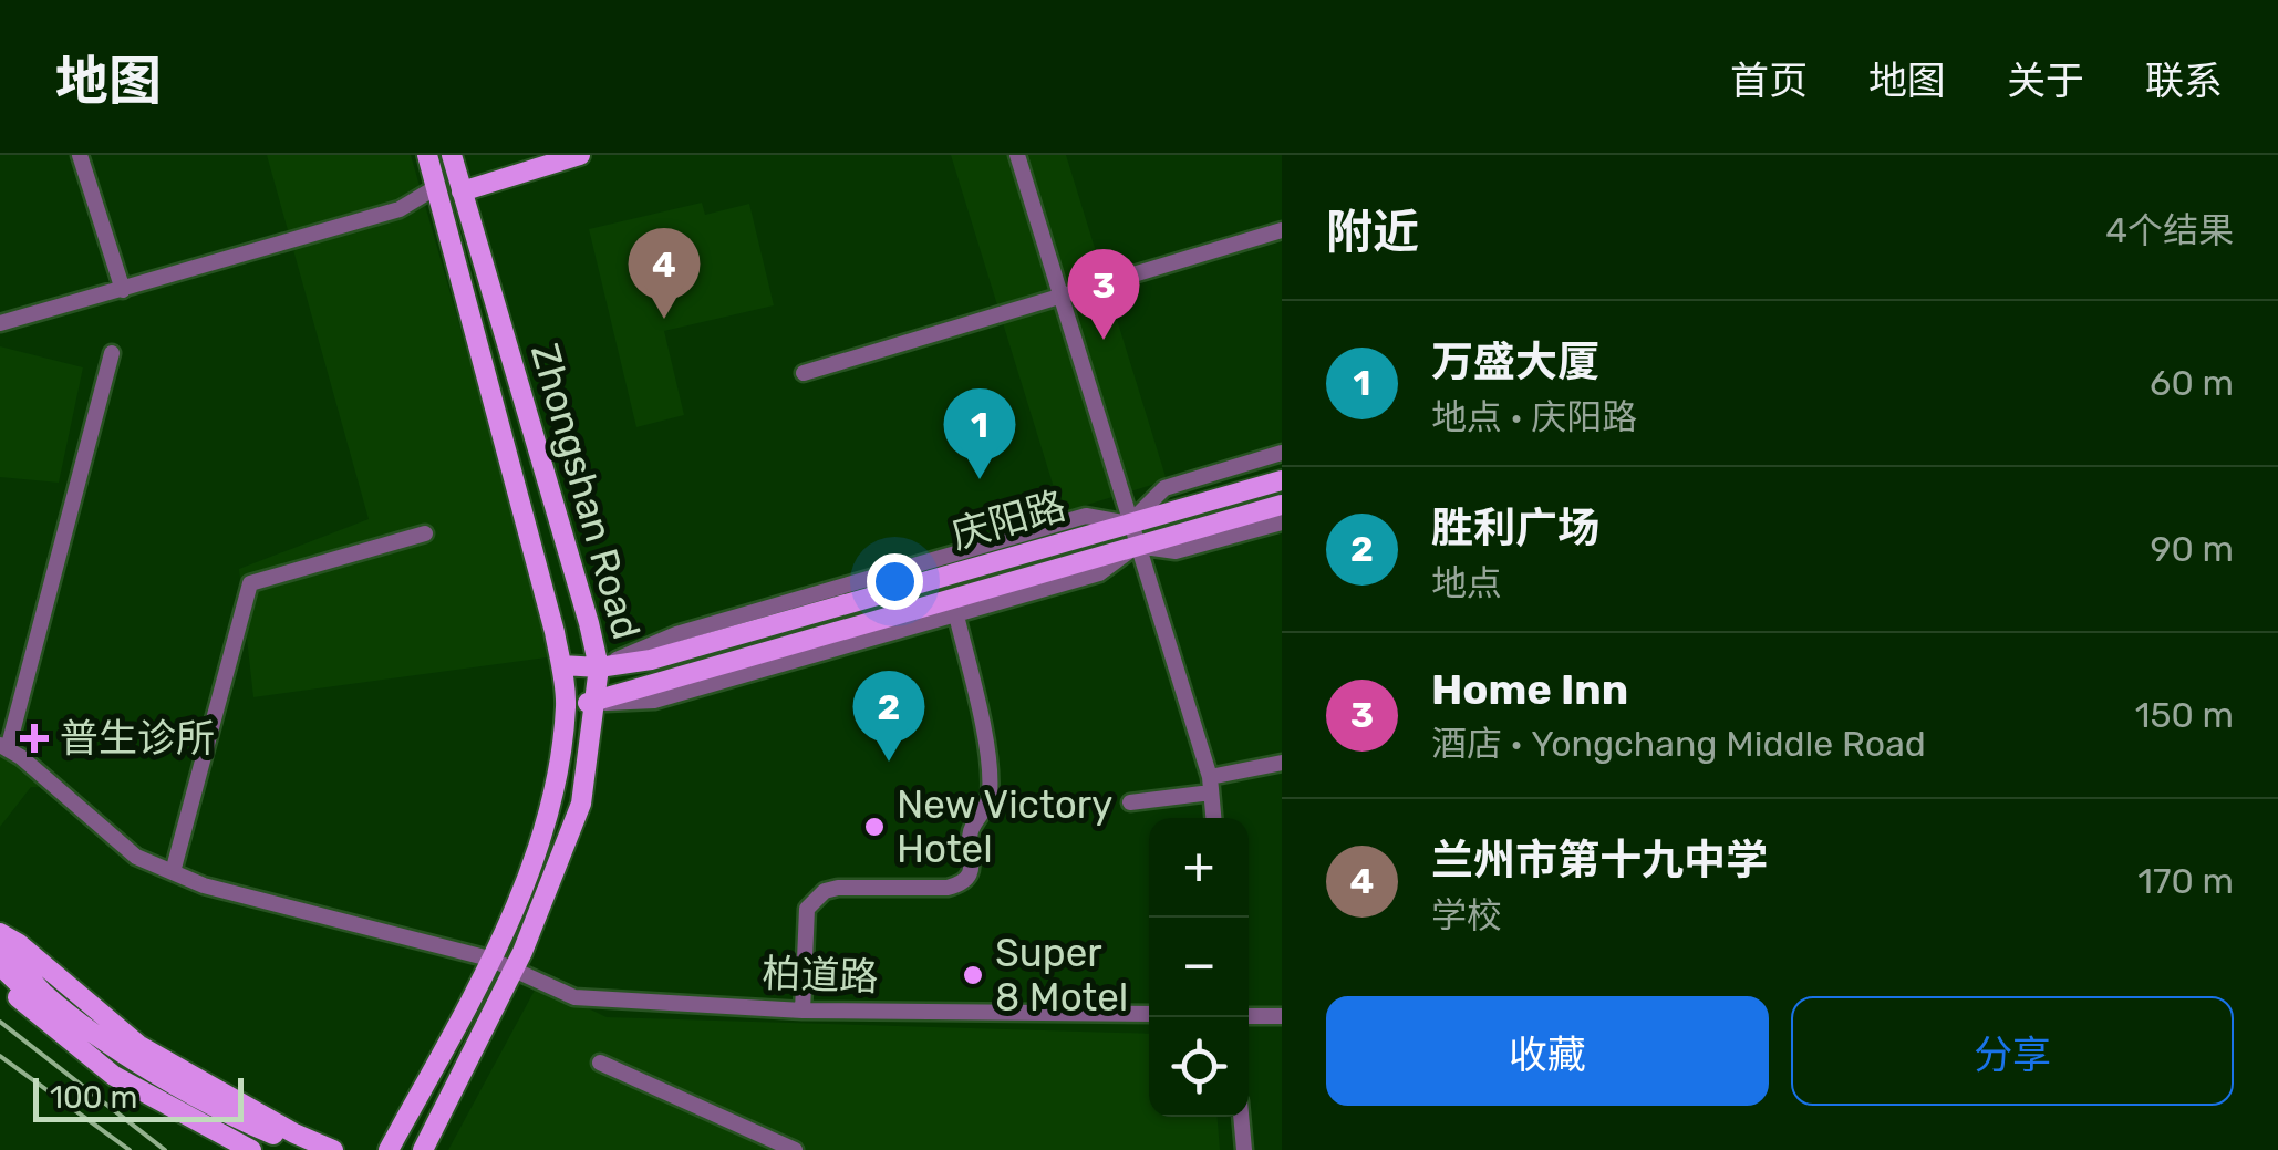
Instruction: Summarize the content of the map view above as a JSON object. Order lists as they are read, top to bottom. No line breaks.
{"streets":{"main road":["Zhongshan Road","庆阳路"],"street":["柏道路"]},"crossings":[["Zhongshan Road","庆阳路"],["Zhongshan Road","柏道路"]],"places":{"health":["普生诊所"],"other":["New Victory Hotel","Super 8 Motel"]},"scale_bar":"100 m","page":{"header":"地图","nav":["首页","地图","关于","联系"],"heading":["附近","4个结果"],"pins":["4","3","1","2"],"list":[{"mark":"1","name":"万盛大厦","note":"地点 · 庆阳路","value":"60 m"},{"mark":"2","name":"胜利广场","note":"地点","value":"90 m"},{"mark":"3","name":"Home Inn","note":"酒店 · Yongchang Middle Road","value":"150 m"},{"mark":"4","name":"兰州市第十九中学","note":"学校","value":"170 m"}],"map_buttons":["+","−"],"buttons":["收藏","分享"],"scale":"100 m"}}
